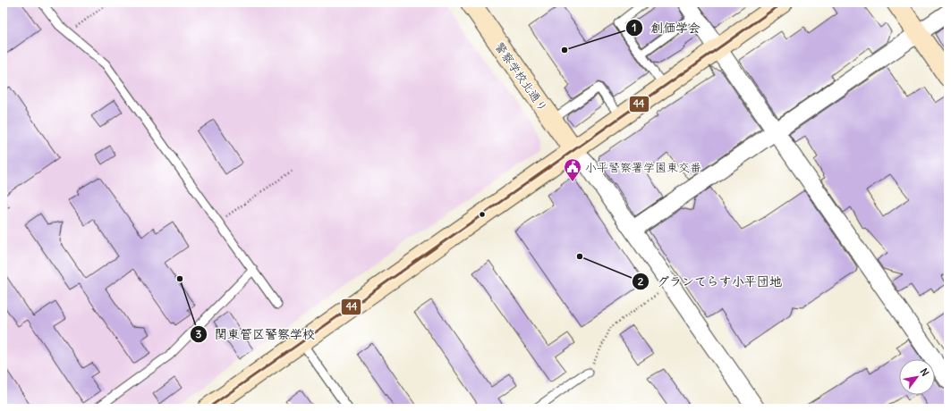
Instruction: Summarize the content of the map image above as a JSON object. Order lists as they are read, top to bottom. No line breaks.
{"streets":{"street":["警察学校北通り"]},"places":{"other":["創価学会","グランてらす小平団地","関東管区警察学校"],"public building":["小平警察署学園東交番"]},"lines":["transit line 44"],"north":"top right"}
